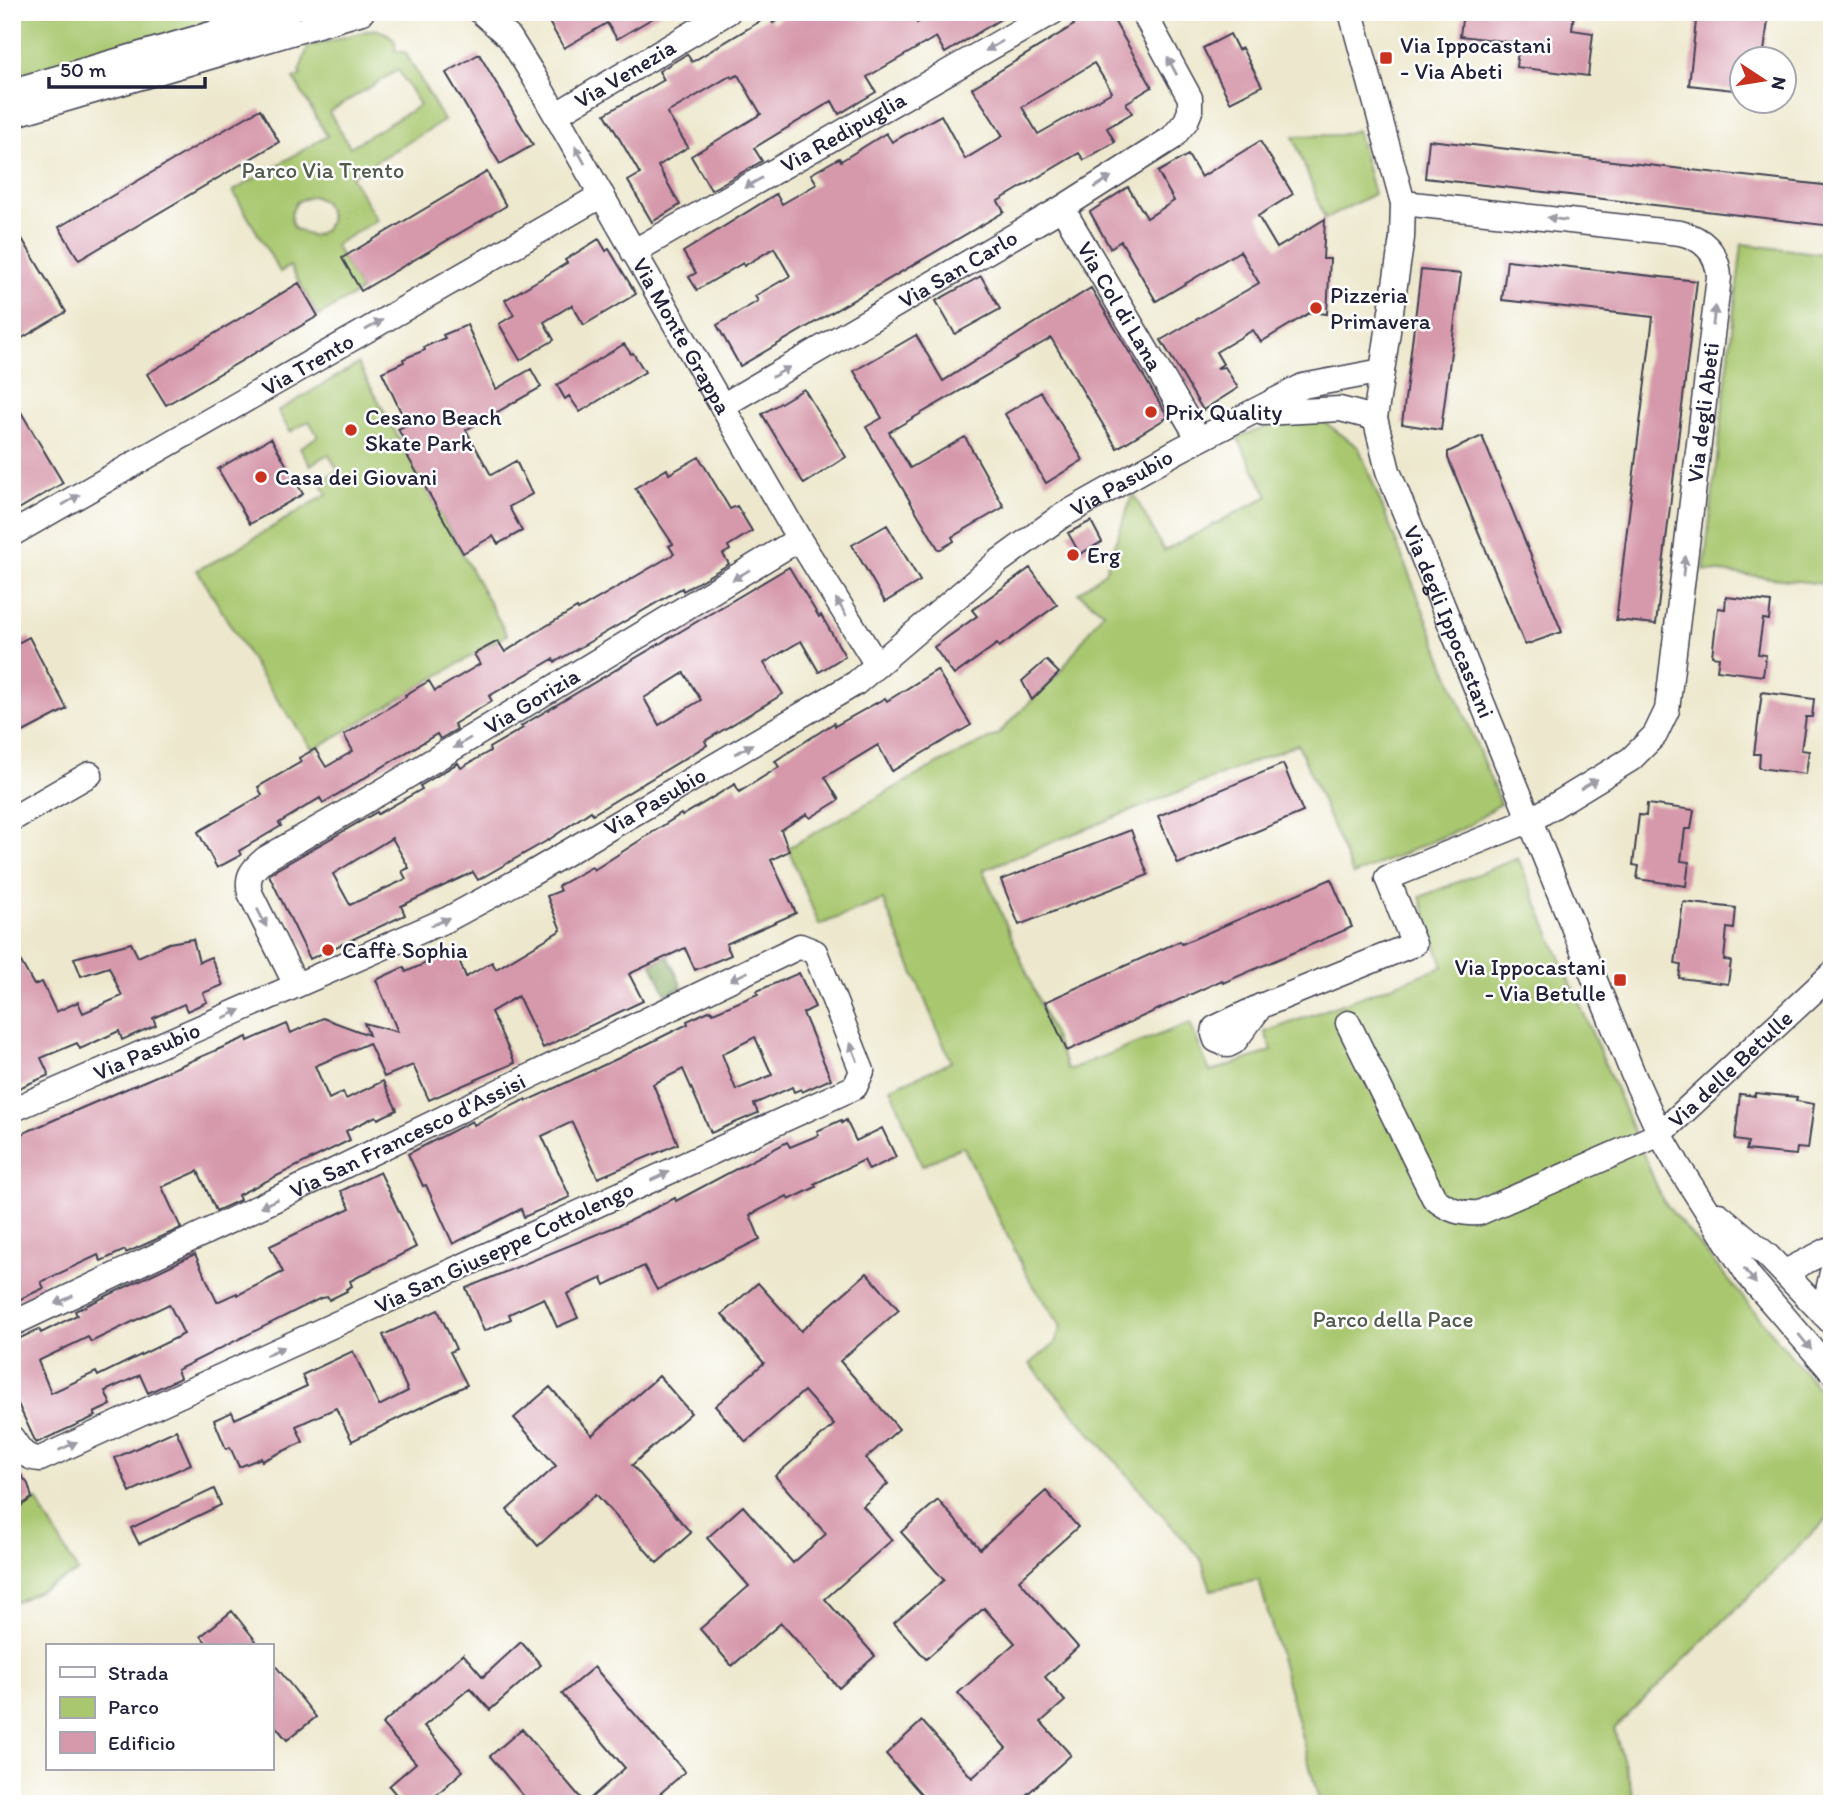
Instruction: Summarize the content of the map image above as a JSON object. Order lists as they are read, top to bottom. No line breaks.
{"streets":{"street":["Via Venezia","Via Redipuglia","Via San Carlo","Via Col di Lana","Via Monte Grappa","Via Trento","Via degli Abeti","Via Pasubio","Via degli Ippocastani","Via Gorizia","Via delle Betulle","Via San Francesco d'Assisi","Via San Giuseppe Cottolengo"]},"crossings":[["Via Venezia","Via Monte Grappa"],["Via Redipuglia","Via Monte Grappa"],["Via San Carlo","Via Col di Lana"],["Via San Carlo","Via Monte Grappa"],["Via Col di Lana","Via Pasubio"],["Via Monte Grappa","Via Trento"],["Via Monte Grappa","Via Pasubio"],["Via Monte Grappa","Via Gorizia"],["Via degli Abeti","Via degli Ippocastani"],["Via Pasubio","Via degli Ippocastani"],["Via Pasubio","Via Gorizia"],["Via degli Ippocastani","Via delle Betulle"],["Via San Francesco d'Assisi","Via San Giuseppe Cottolengo"]],"one_way":["Via Redipuglia","Via San Carlo","Via Trento","Via Pasubio","Via Gorizia","Via San Francesco d'Assisi","Via San Giuseppe Cottolengo"],"parks":["Parco Via Trento","Parco della Pace"],"places":{"transit":["Via Ippocastani - Via Abeti","Via Ippocastani - Via Betulle"],"other":["Pizzeria Primavera","Prix Quality","Cesano Beach Skate Park","Casa dei Giovani","Erg","Caffè Sophia"]},"legend":["Strada","Parco","Edificio"],"scale_bar":"50 m","north":"right"}
